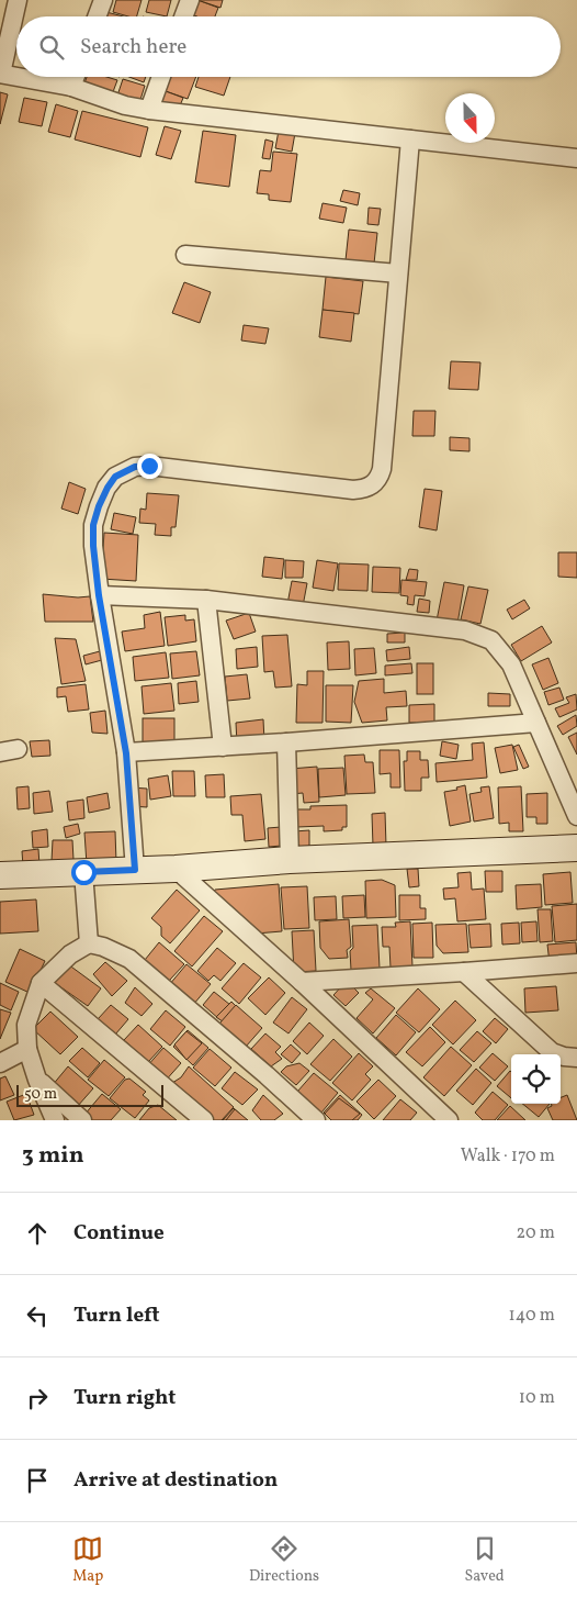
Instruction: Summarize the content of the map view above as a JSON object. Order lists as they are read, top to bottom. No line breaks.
{"scale_bar":"50 m","north":"bottom","page":{"search":"Search here","scale":"50 m","heading":["3 min","Walk · 170 m"],"list":[["Continue","20 m"],["Turn left","140 m"],["Turn right","10 m"],"Arrive at destination"],"nav":["Map","Directions","Saved"]}}
